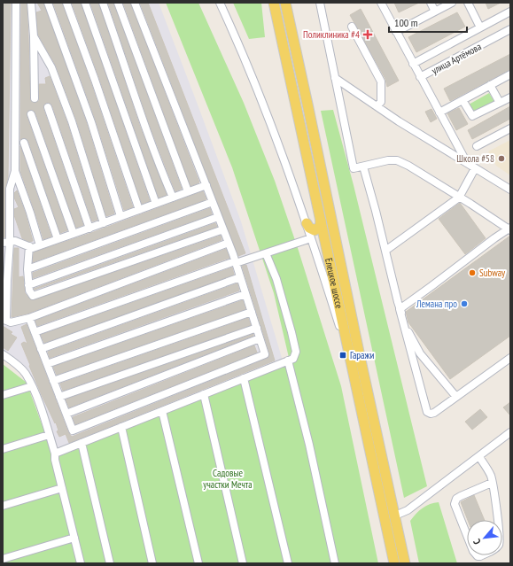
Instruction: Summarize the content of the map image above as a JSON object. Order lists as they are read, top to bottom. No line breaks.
{"streets":{"main road":["Елецкое шоссе"],"street":["улица Артёмова"]},"parks":["Садовые участки Мечта"],"places":{"health":["Поликлиника #4"],"other":["Школа #58","Subway","Лемана про"],"transit":["Гаражи"]},"scale_bar":"100 m","north":"bottom left"}
